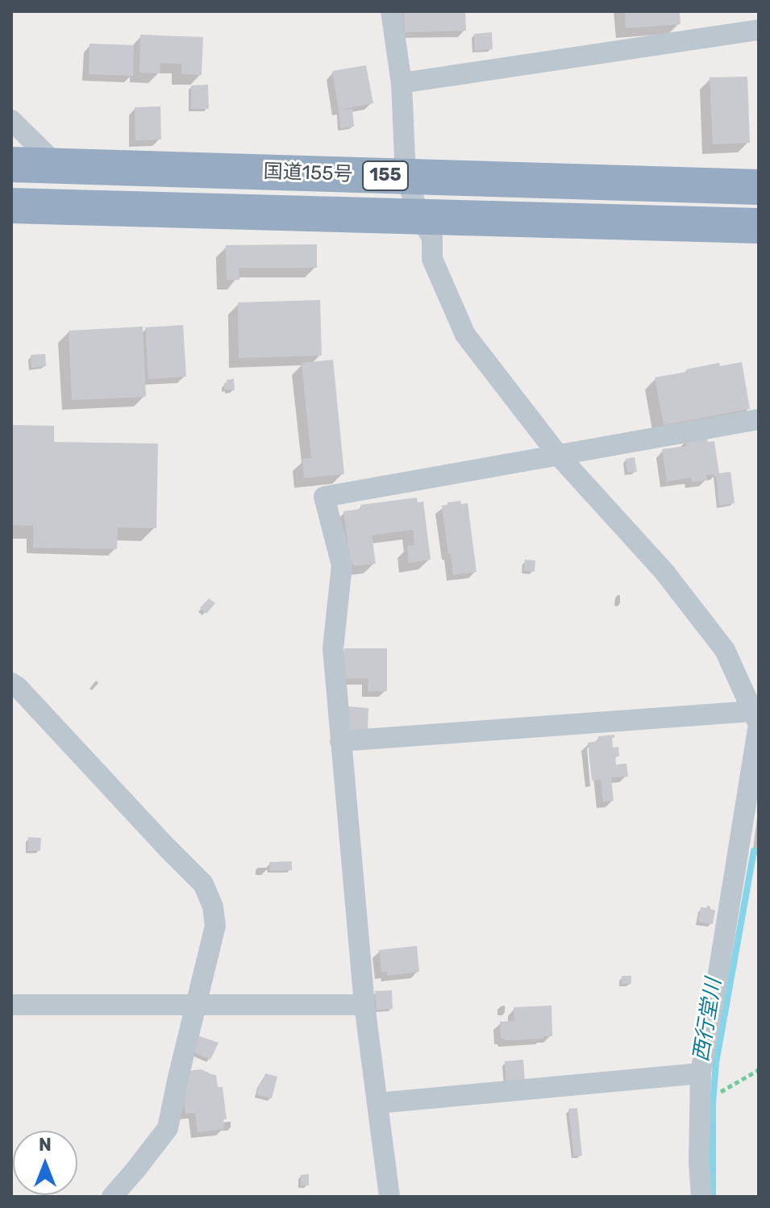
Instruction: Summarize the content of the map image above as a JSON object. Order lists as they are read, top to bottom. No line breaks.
{"streets":{"highway":["国道155号","155"]},"water":["西行堂川"],"north":"top"}
